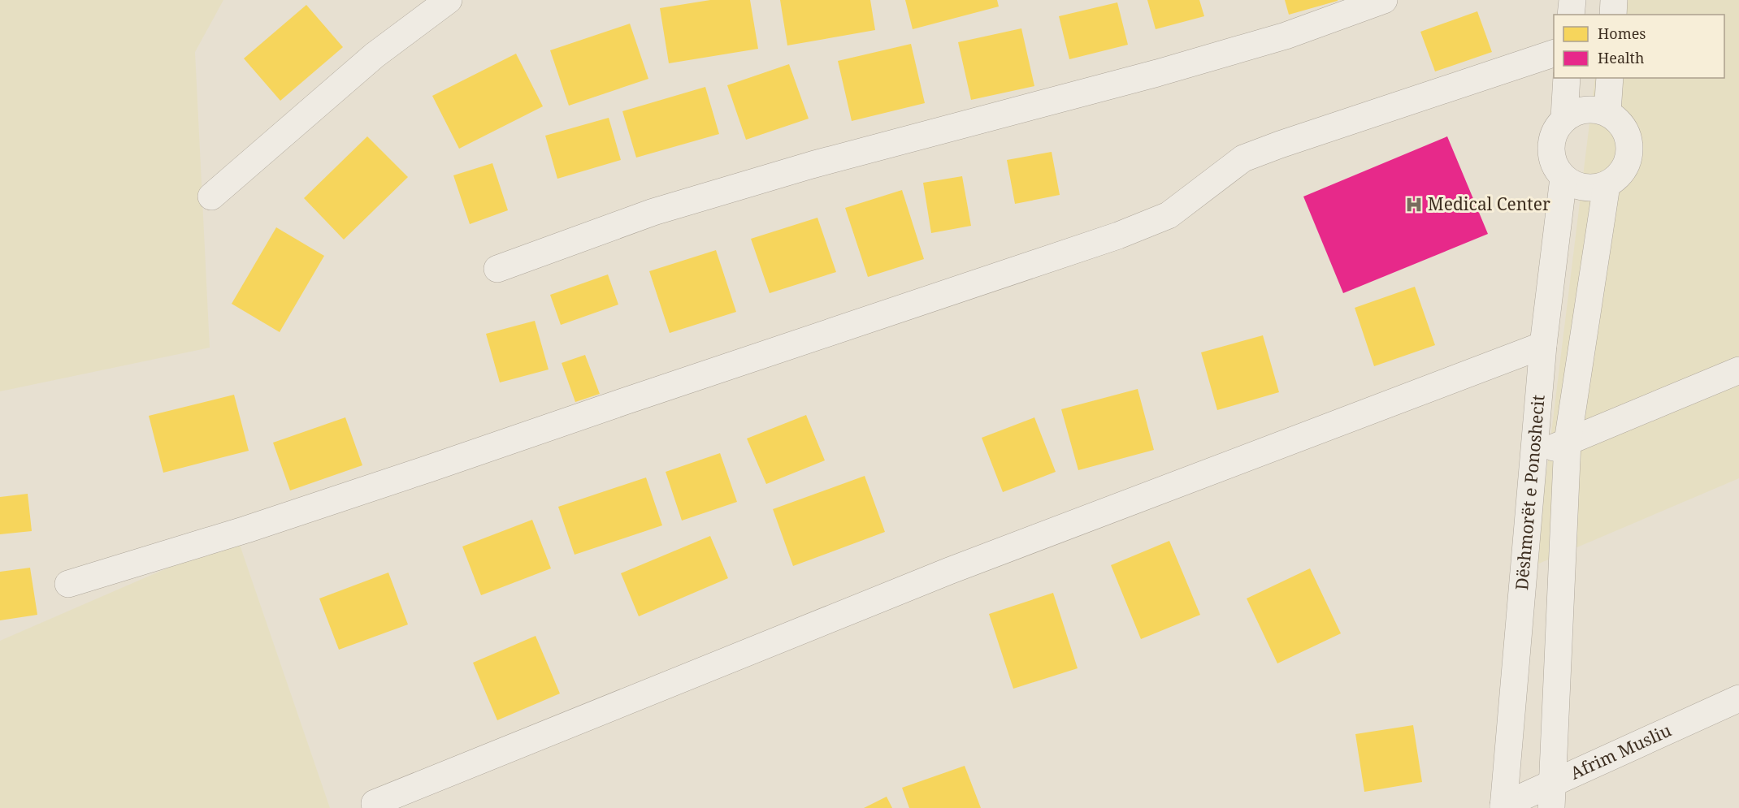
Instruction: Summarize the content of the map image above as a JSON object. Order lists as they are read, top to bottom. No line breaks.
{"streets":{"street":["Dëshmorët e Ponoshecit","Afrim Musliu"]},"crossings":[["Dëshmorët e Ponoshecit","Afrim Musliu"]],"places":{"hospital":["Medical Center"]},"legend":["Homes","Health"]}
